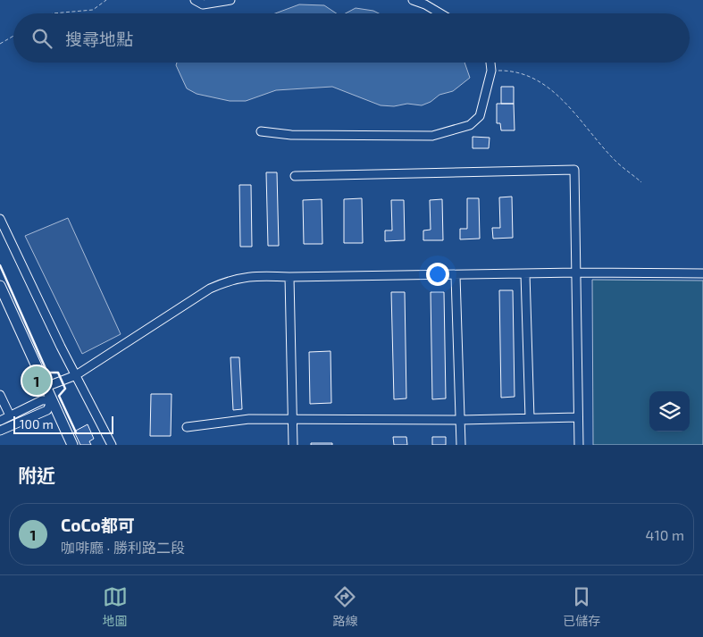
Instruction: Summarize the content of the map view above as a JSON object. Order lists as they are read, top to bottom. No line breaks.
{"scale_bar":"100 m","page":{"search":"搜尋地點","pins":"1","scale":"100 m","heading":"附近","list":[{"mark":"1","name":"CoCo都可","note":"咖啡廳 · 勝利路二段","value":"410 m"}],"nav":["地圖","路線","已儲存"]}}
